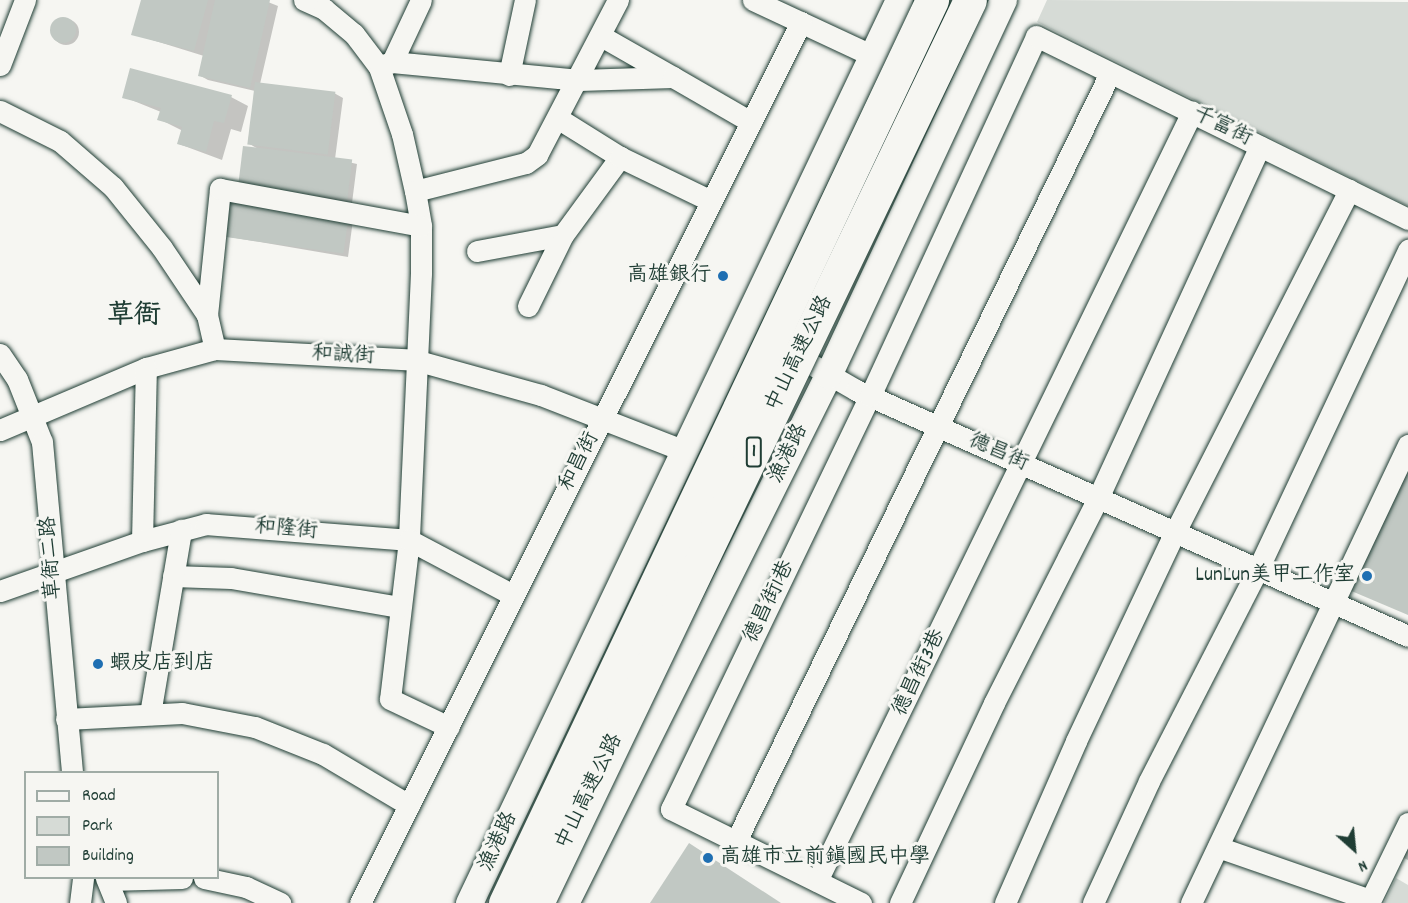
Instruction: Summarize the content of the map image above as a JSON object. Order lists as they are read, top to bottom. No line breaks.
{"streets":{"highway":["中山高速公路","1"],"street":["千富街","和誠街","德昌街","漁港路","和昌街","和隆街","草衙二路","德昌街1巷","德昌街3巷"]},"crossings":[["千富街","德昌街1巷"],["千富街","德昌街3巷"],["和誠街","漁港路"],["和誠街","和昌街"],["和誠街","草衙二路"],["德昌街","漁港路"],["德昌街","德昌街1巷"],["德昌街","德昌街3巷"],["和昌街","和隆街"],["和隆街","草衙二路"]],"districts":["草衙"],"places":["高雄銀行","LunLun美甲工作室","蝦皮店到店","高雄市立前鎮國民中學"],"legend":["Road","Park","Building"],"north":"bottom right"}
